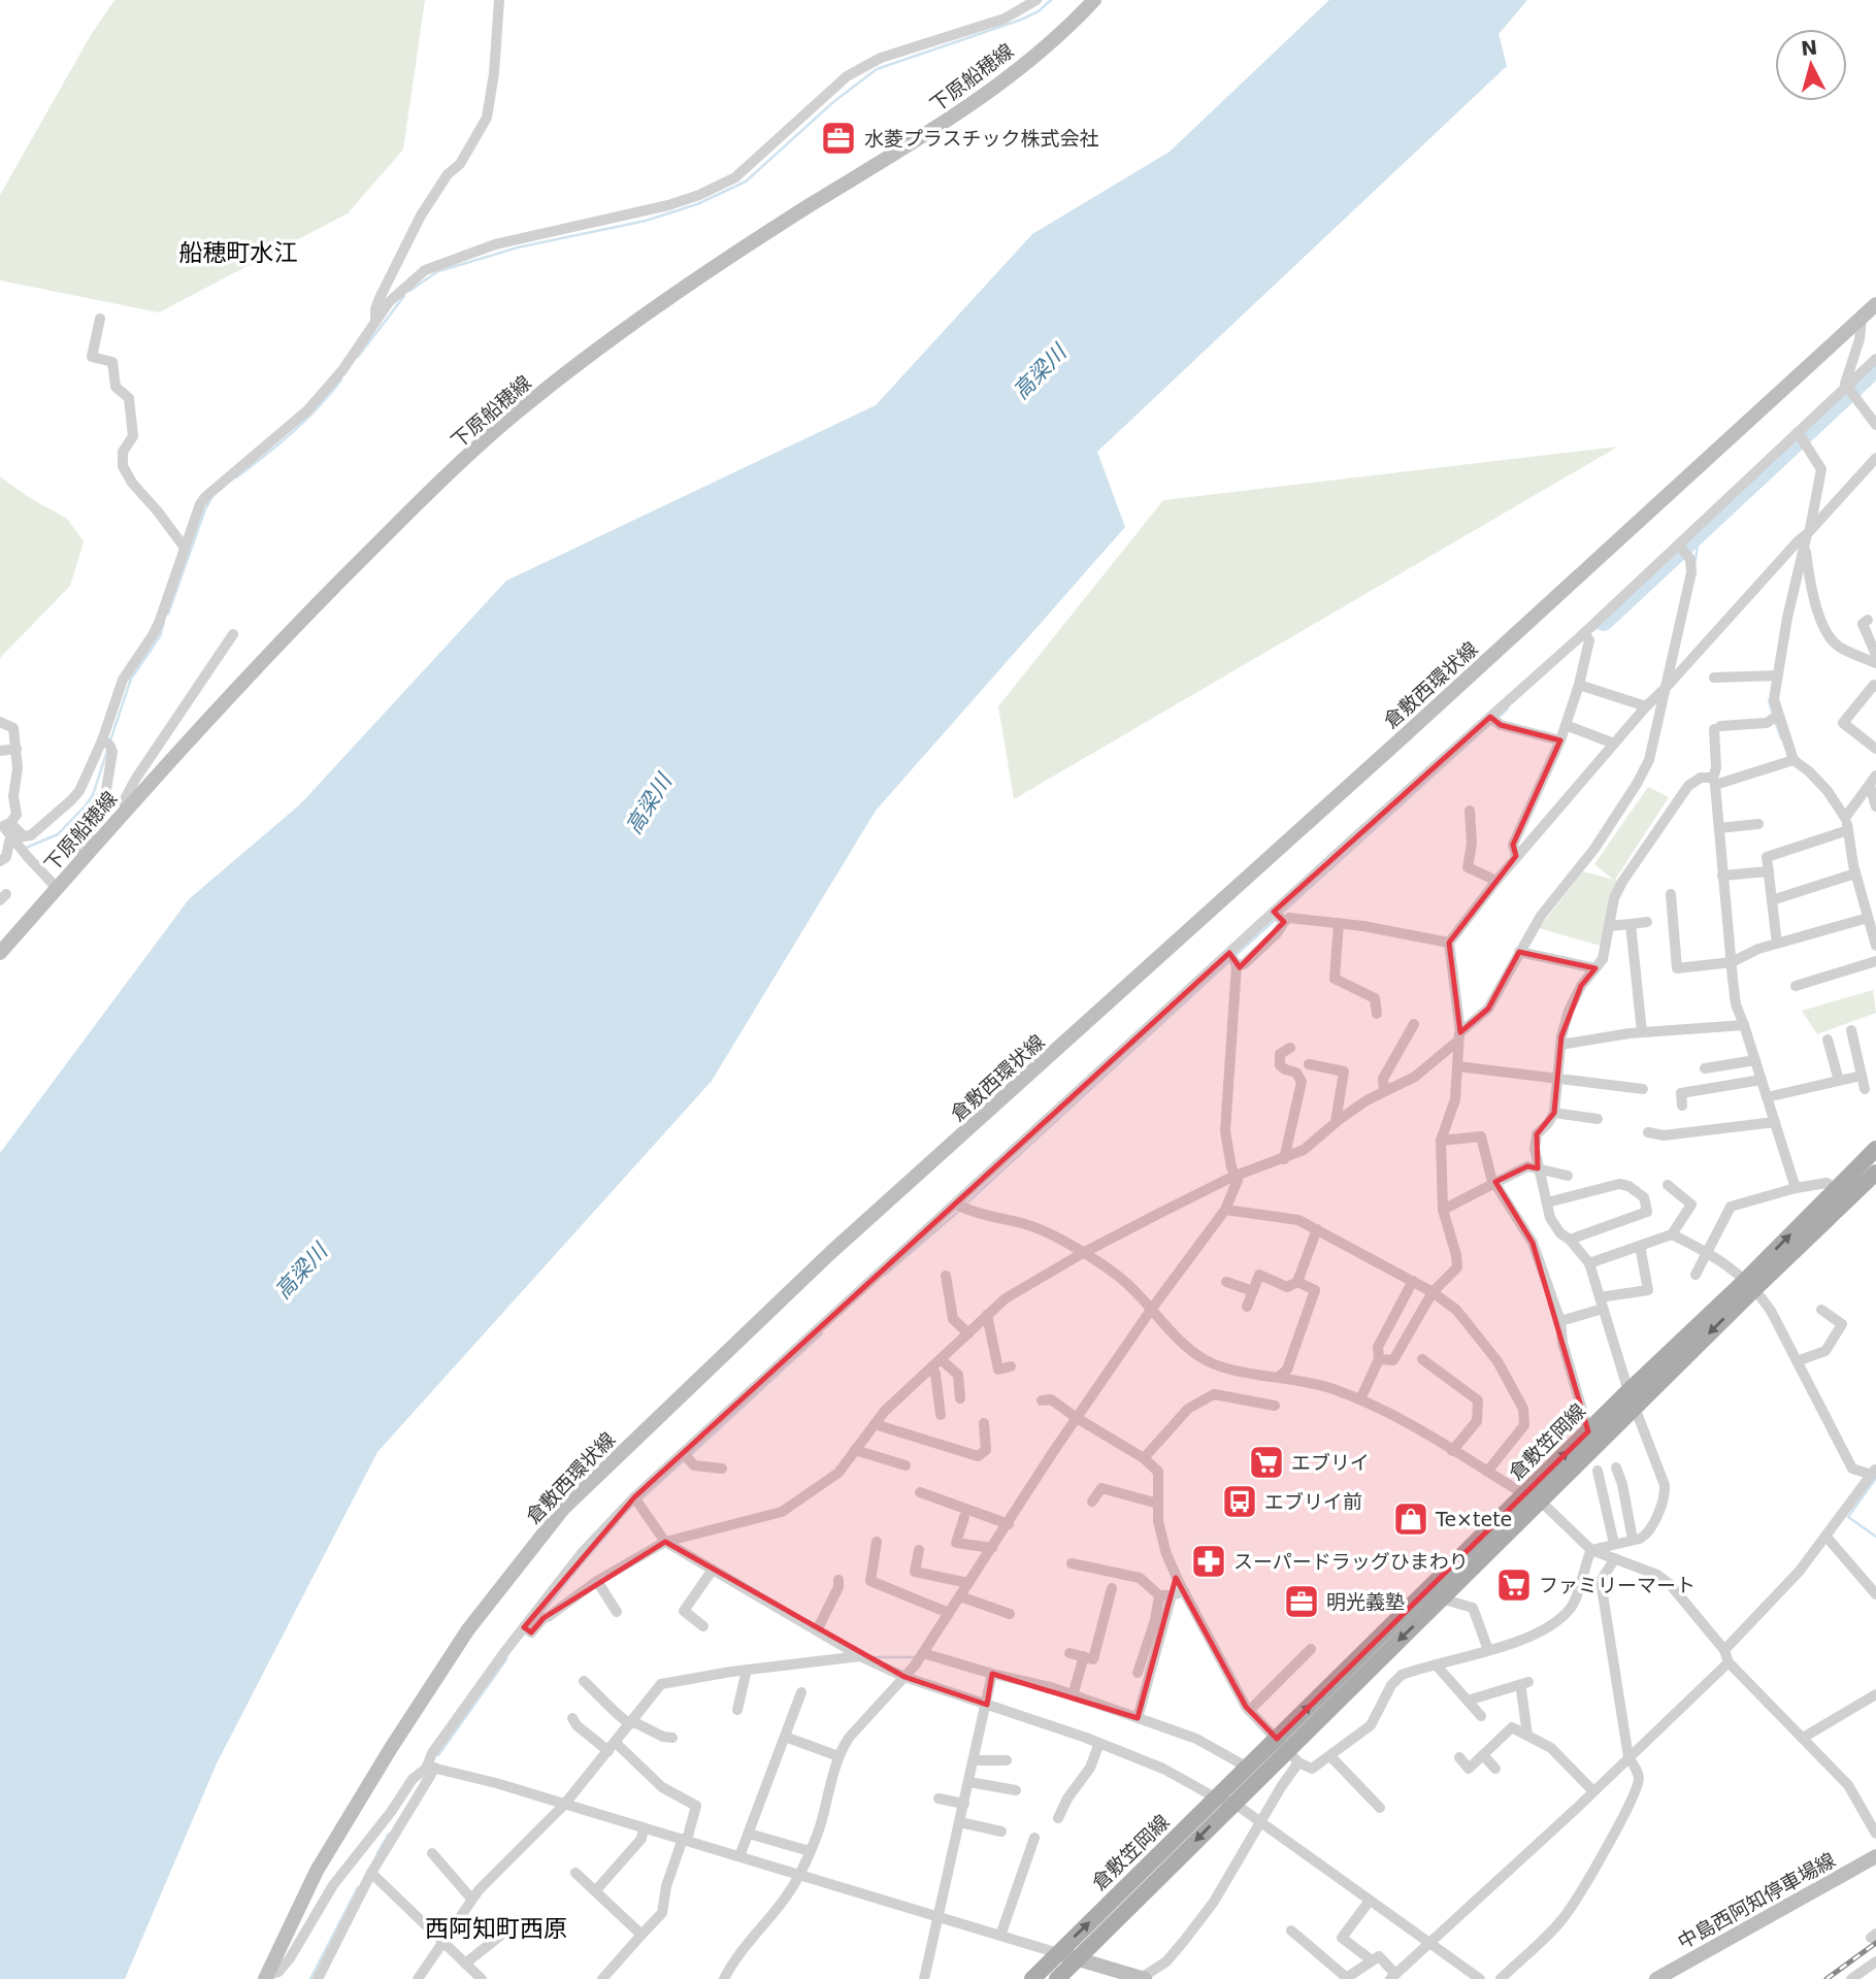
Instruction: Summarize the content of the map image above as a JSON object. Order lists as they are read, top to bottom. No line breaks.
{"streets":{"main road":["下原船穂線","倉敷西環状線","倉敷笠岡線","中島西阿知停車場線"]},"districts":["船穂町水江","西阿知町西原"],"water":["高梁川"],"places":{"office":["水菱プラスチック株式会社","明光義塾"],"supermarket":["エブリイ","ファミリーマート"],"bus stop":["エブリイ前"],"shop":["Te×tete"],"pharmacy":["スーパードラッグひまわり"]},"north":"top"}
